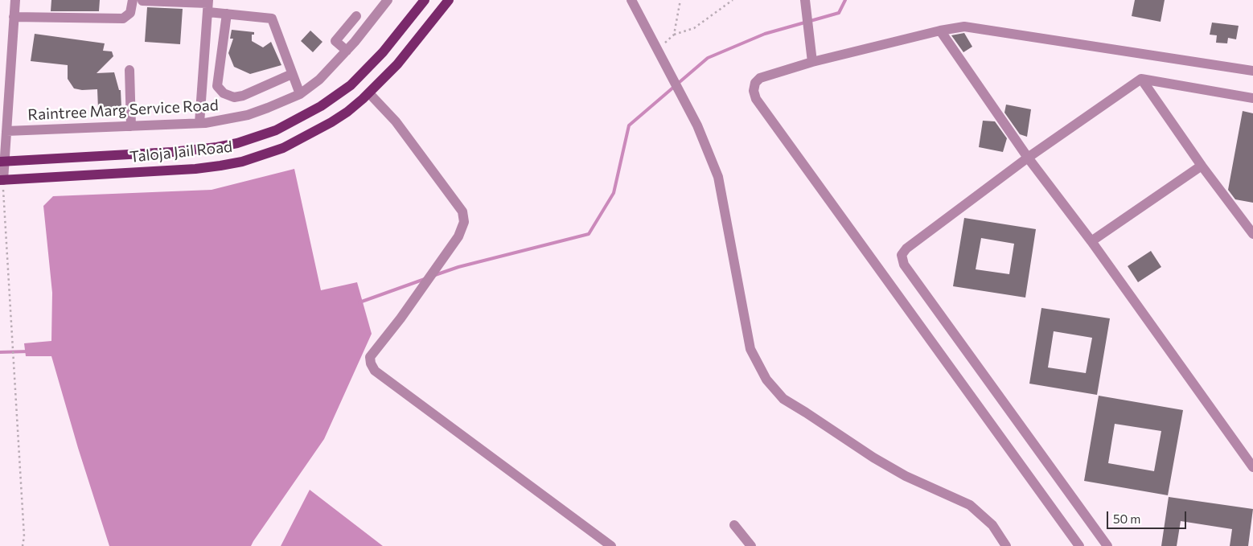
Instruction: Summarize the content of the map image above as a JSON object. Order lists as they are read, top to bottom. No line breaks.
{"streets":{"main road":["Taloja Jail Road"],"street":["Raintree Marg Service Road"]},"scale_bar":"50 m"}
